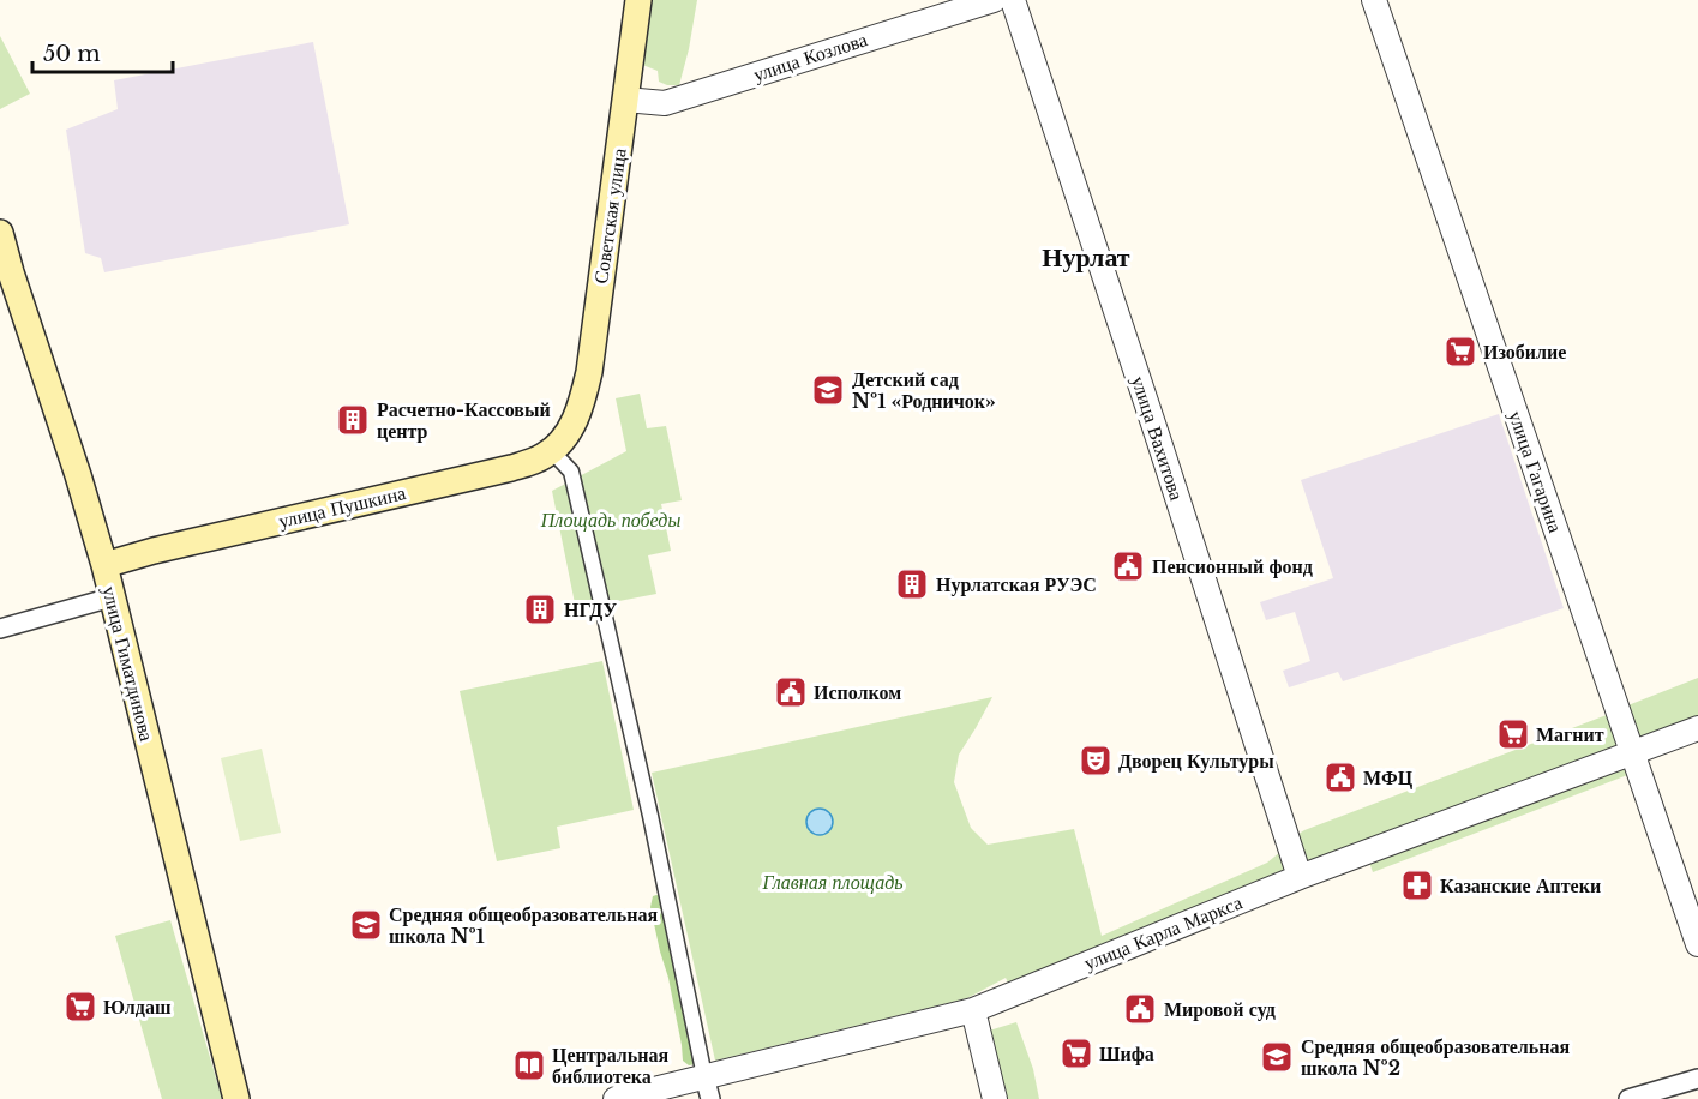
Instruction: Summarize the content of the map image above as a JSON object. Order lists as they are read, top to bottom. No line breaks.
{"streets":{"main road":["Советская улица","улица Пушкина","улица Гиматдинова"],"street":["улица Козлова","улица Вахитова","улица Гагарина","улица Карла Маркса"]},"crossings":[["улица Козлова","Советская улица"],["Советская улица","улица Пушкина"],["улица Вахитова","улица Карла Маркса"],["улица Гагарина","улица Карла Маркса"],["улица Пушкина","улица Гиматдинова"]],"districts":["Нурлат"],"parks":["Площадь победы","Главная площадь"],"places":{"supermarket":["Изобилие","Магнит","Юлдаш","Шифа"],"school or university":["Детский сад №1 «Родничок»","Средняя общеобразовательная школа №1","Средняя общеобразовательная школа №2"],"building":["Расчетно-Кассовый центр","Нурлатская РУЭС","НГДУ"],"public building":["Пенсионный фонд","Исполком","МФЦ","Мировой суд"],"theatre":["Дворец Культуры"],"pharmacy":["Казанские Аптеки"],"library":["Центральная библиотека"]},"scale_bar":"50 m"}
